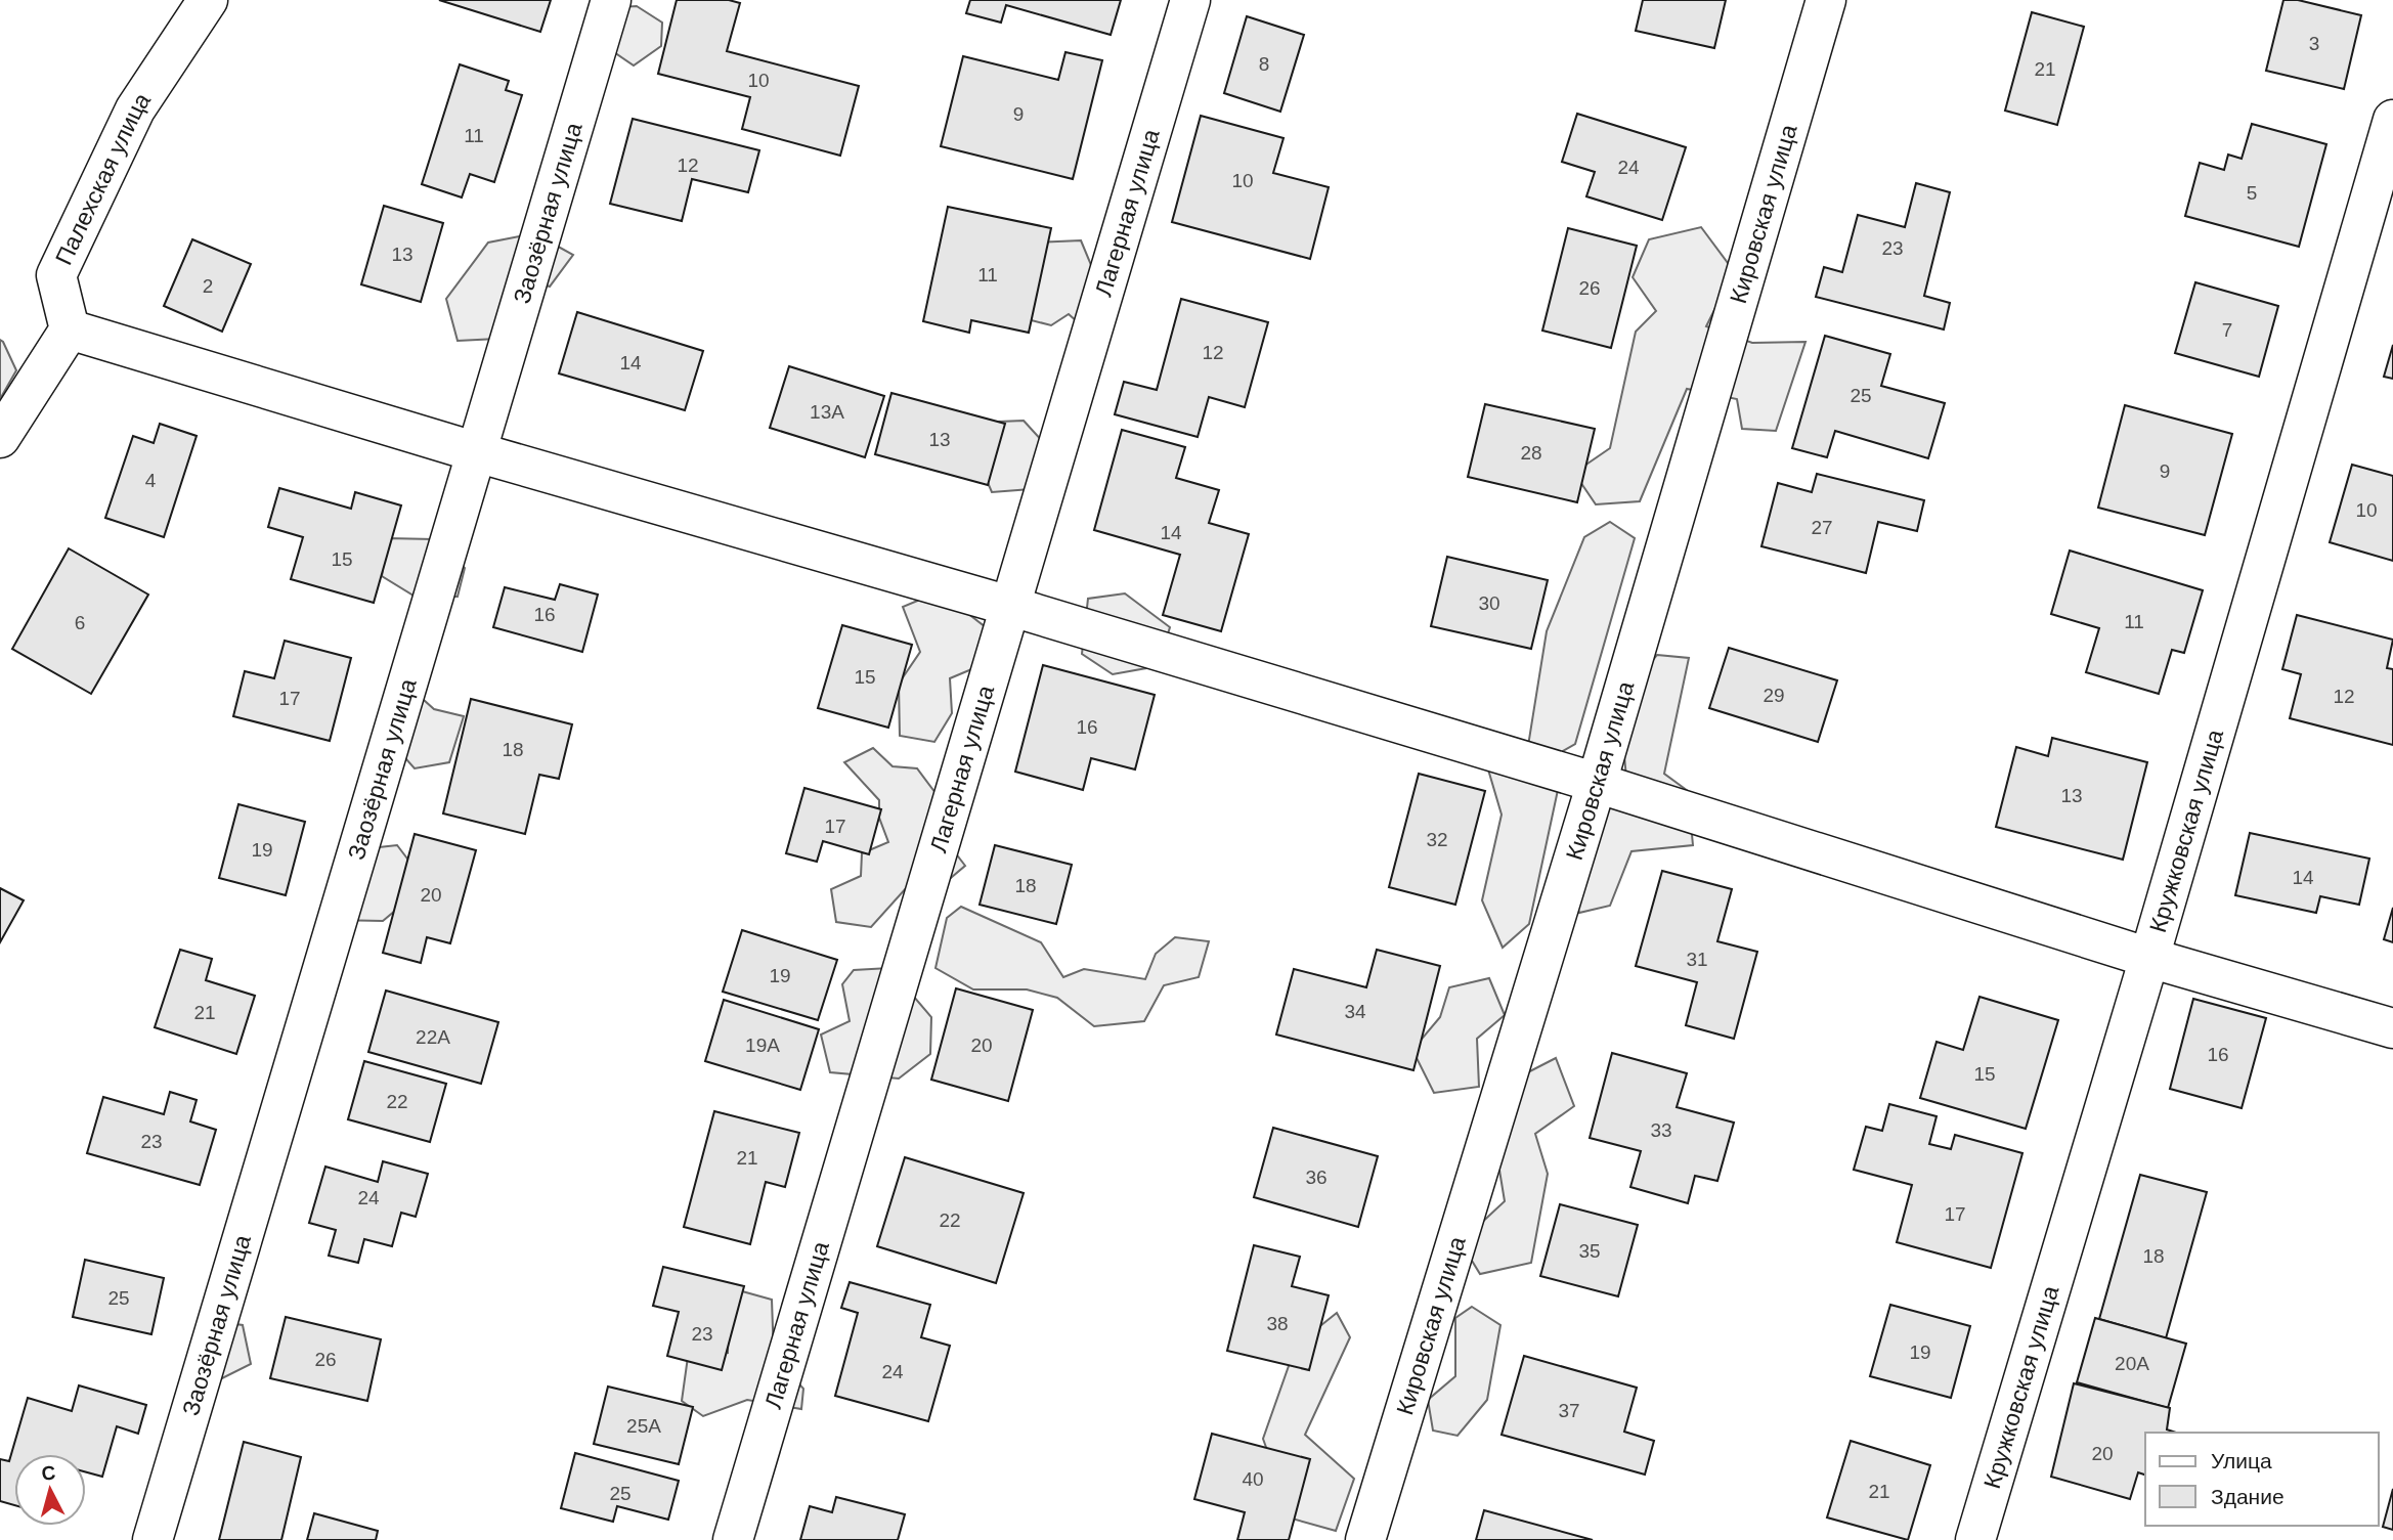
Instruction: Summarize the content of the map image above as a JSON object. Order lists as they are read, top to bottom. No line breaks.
{"streets":{"street":["Палехская улица","Заозёрная улица","Лагерная улица","Кировская улица","Кружковская улица"]},"house_numbers":["3","8","21","10","9","11","12","24","10","5","23","13","11","2","26","7","12","14","25","13А","13","28","9","4","10","27","14","15","30","16","11","6","15","29","12","17","16","18","13","17","32","19","14","18","20","31","19","34","21","22А","19А","20","16","15","22","33","23","21","36","24","17","22","35","18","25","38","23","19","26","20А","24","37","25А","20","40","21","25"],"legend":["Улица","Здание"],"north":"top"}
